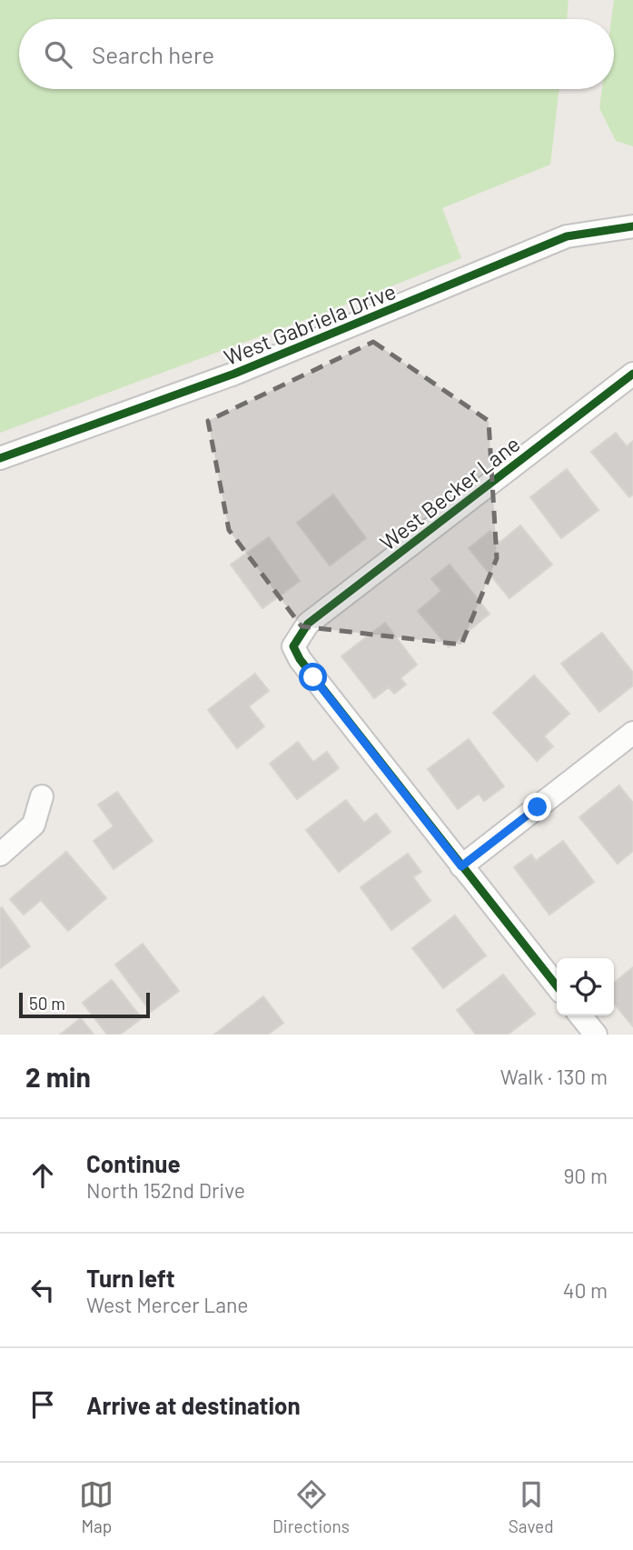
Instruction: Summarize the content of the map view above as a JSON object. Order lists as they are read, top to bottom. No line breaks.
{"streets":{"street":["West Gabriela Drive","West Becker Lane"]},"scale_bar":"50 m","page":{"search":"Search here","scale":"50 m","heading":["2 min","Walk · 130 m"],"list":[["Continue","North 152nd Drive","90 m"],["Turn left","West Mercer Lane","40 m"],"Arrive at destination"],"nav":["Map","Directions","Saved"]}}
